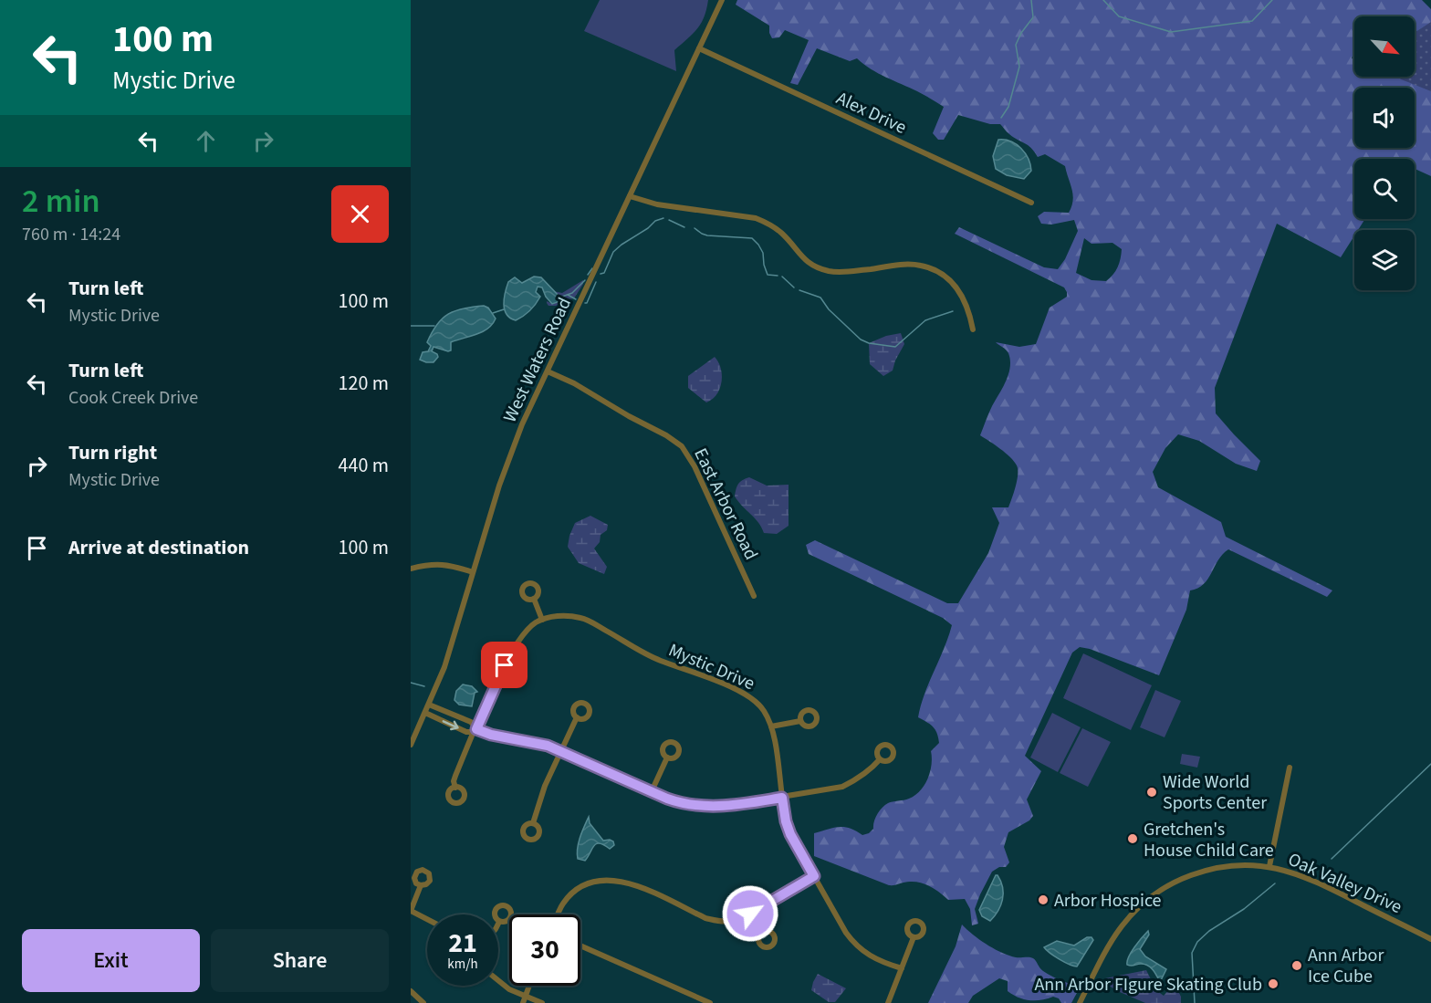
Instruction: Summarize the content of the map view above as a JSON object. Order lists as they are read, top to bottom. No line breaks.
{"streets":{"street":["Alex Drive","West Waters Road","East Arbor Road","Mystic Drive","Oak Valley Drive"]},"crossings":[["Alex Drive","West Waters Road"],["West Waters Road","East Arbor Road"]],"places":["Wide World Sports Center","Gretchen's House Child Care","Arbor Hospice","Ann Arbor Ice Cube","Ann Arbor FIgure Skating Club"],"north":"bottom right","page":{"turn":["100 m","Mystic Drive"],"heading":["2 min","760 m · 14:24"],"list":[{"name":"Turn left","note":"Mystic Drive","value":"100 m"},{"name":"Turn left","note":"Cook Creek Drive","value":"120 m"},{"name":"Turn right","note":"Mystic Drive","value":"440 m"},{"name":"Arrive at destination","value":"100 m"}],"speed":"21 km/h","limit":"30","buttons":["Exit","Share"]}}
